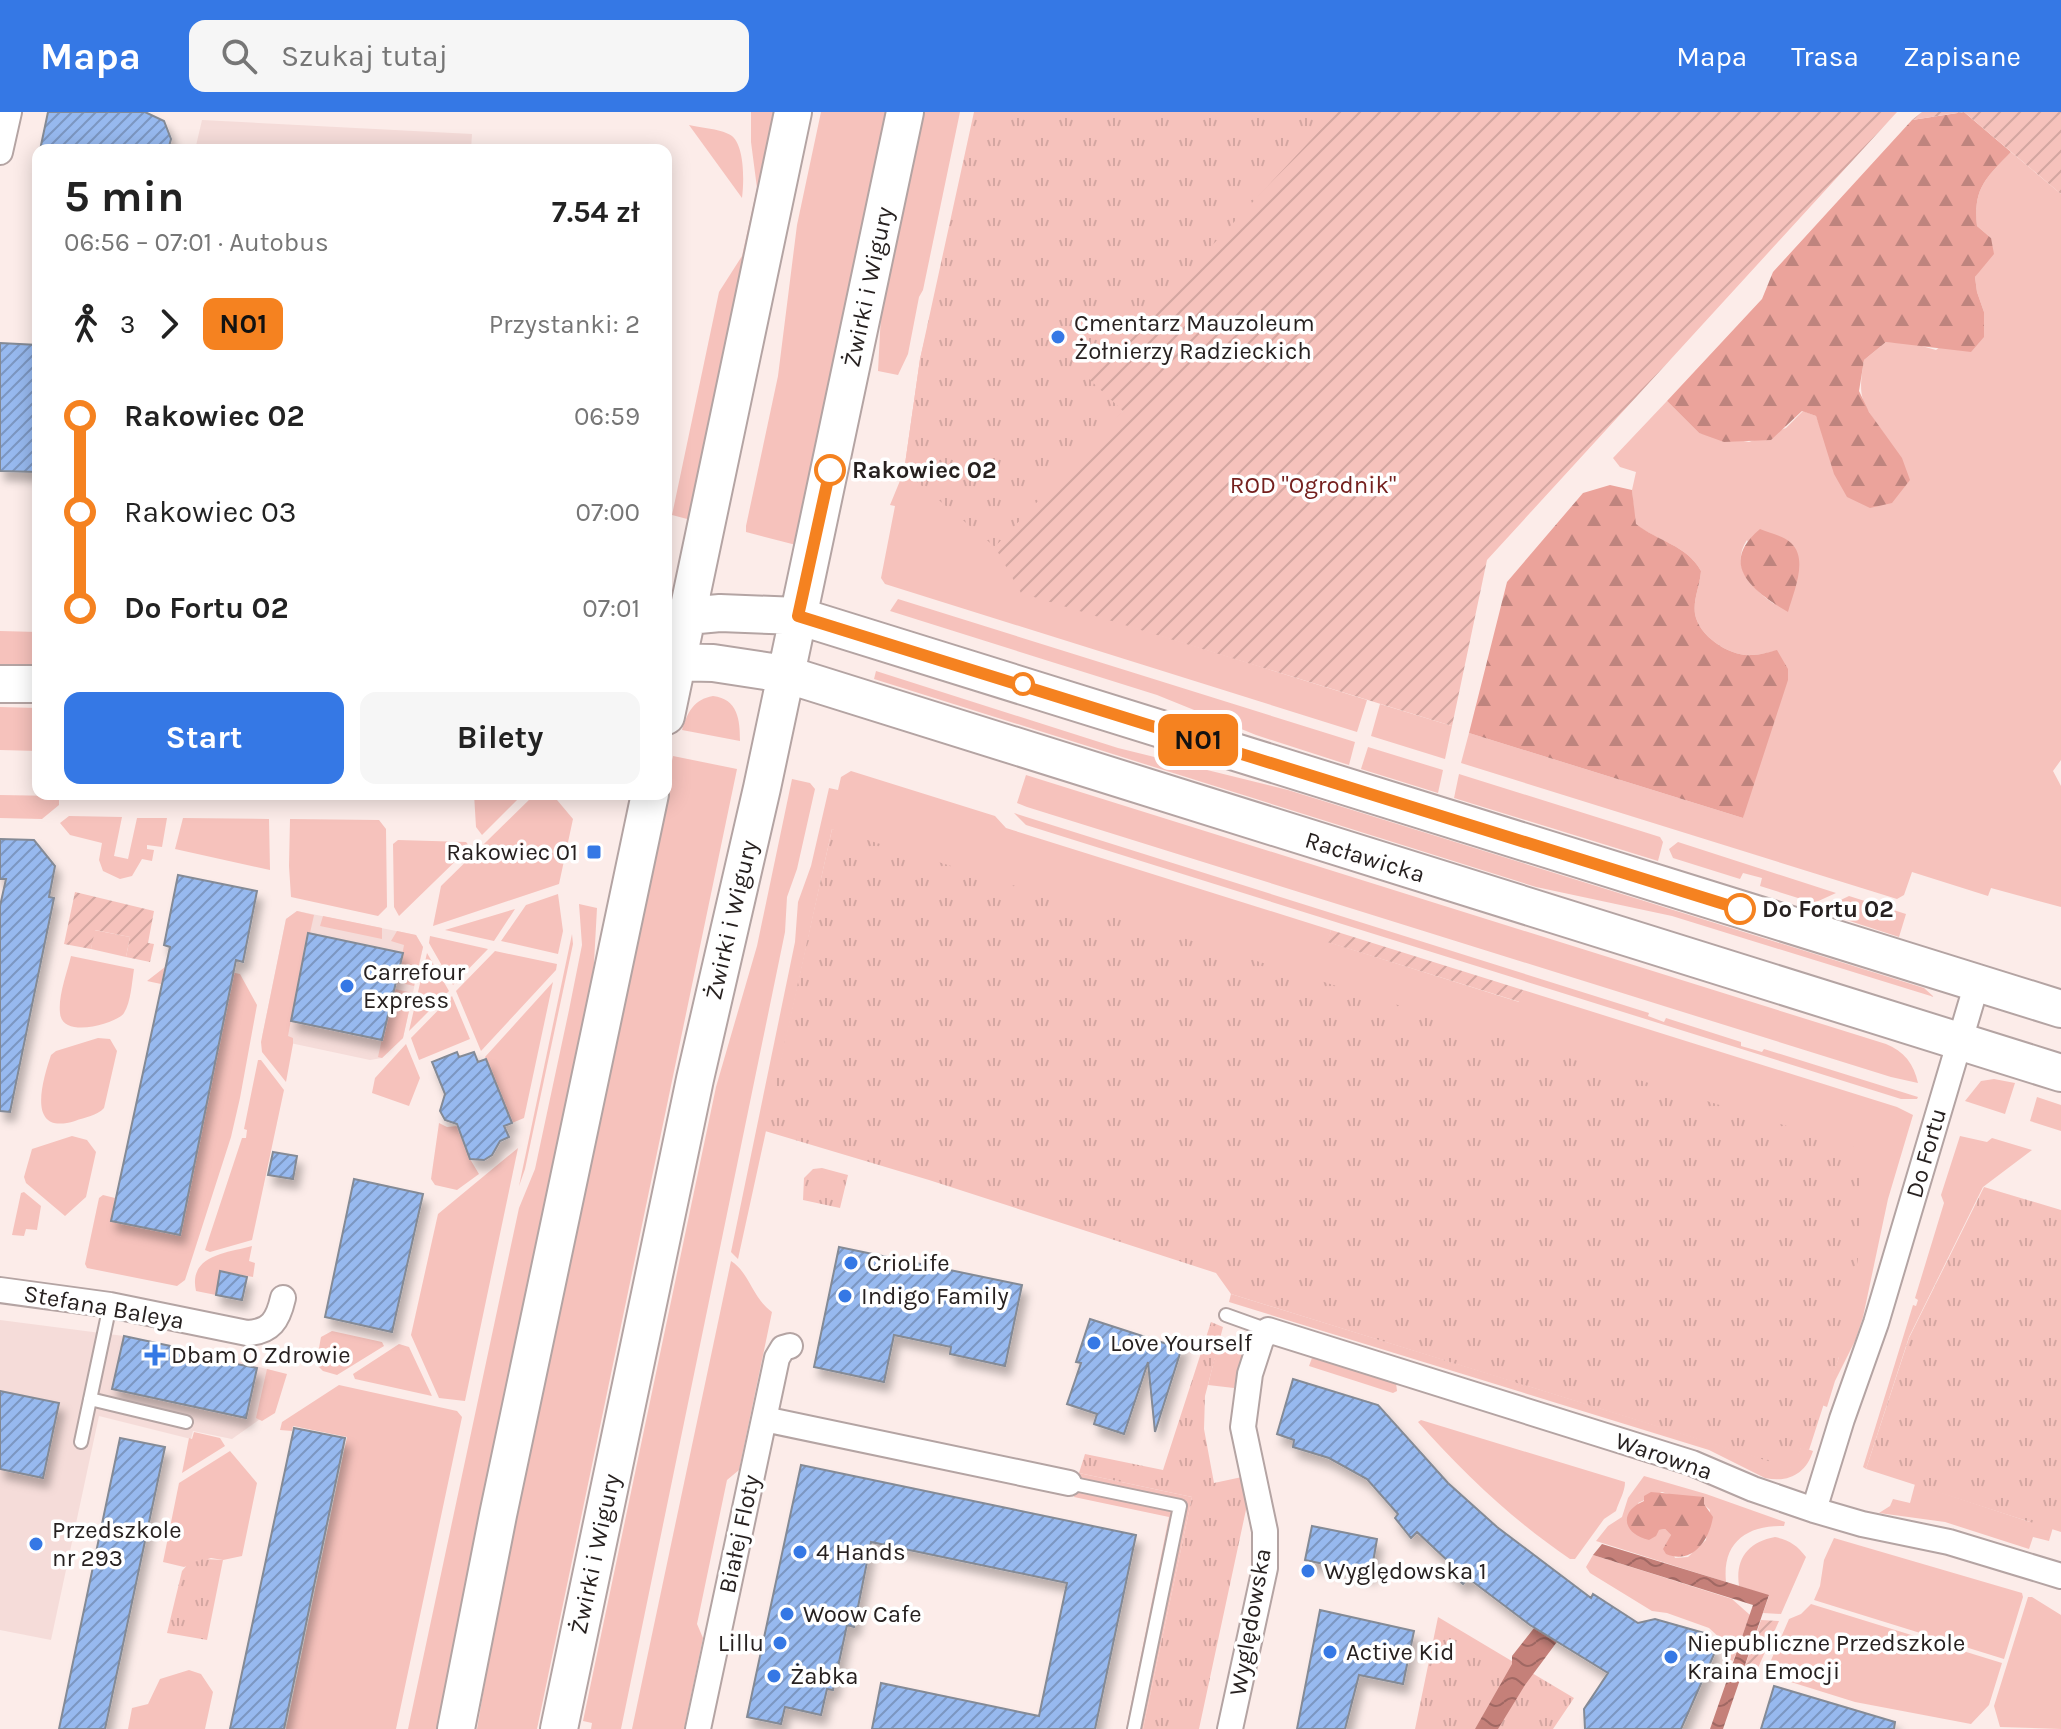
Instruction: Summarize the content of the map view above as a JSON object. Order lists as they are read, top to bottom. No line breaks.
{"streets":{"main road":["Żwirki i Wigury","Racławicka"],"street":["Do Fortu","Stefana Baleya","Warowna","Białej Floty","Wyględowska"]},"crossings":[["Żwirki i Wigury","Racławicka"],["Racławicka","Do Fortu"],["Do Fortu","Warowna"],["Warowna","Wyględowska"]],"parks":["ROD \"Ogrodnik\""],"places":{"other":["Cmentarz Mauzoleum Żołnierzy Radzieckich","Rakowiec 02","Do Fortu 02","Carrefour Express","CrioLife","Indigo Family","Love Yourself","Przedszkole nr 293","4 Hands","Wyględowska 1","Woow Cafe","Lillu","Active Kid","Niepubliczne Przedszkole Kraina Emocji","Żabka"],"transit":["Rakowiec 01"],"health":["Dbam O Zdrowie"]},"lines":["bus line N01"],"page":{"header":"Mapa","search":"Szukaj tutaj","nav":["Mapa","Trasa","Zapisane"],"on_map":"N01","heading":["5 min","06:56 – 07:01 · Autobus","7.54 zł"],"legs":["3","N01","Przystanki: 2"],"list":[{"name":"Rakowiec 02","value":"06:59"},{"name":"Rakowiec 03","value":"07:00"},{"name":"Do Fortu 02","value":"07:01"}],"buttons":["Start","Bilety"]}}
